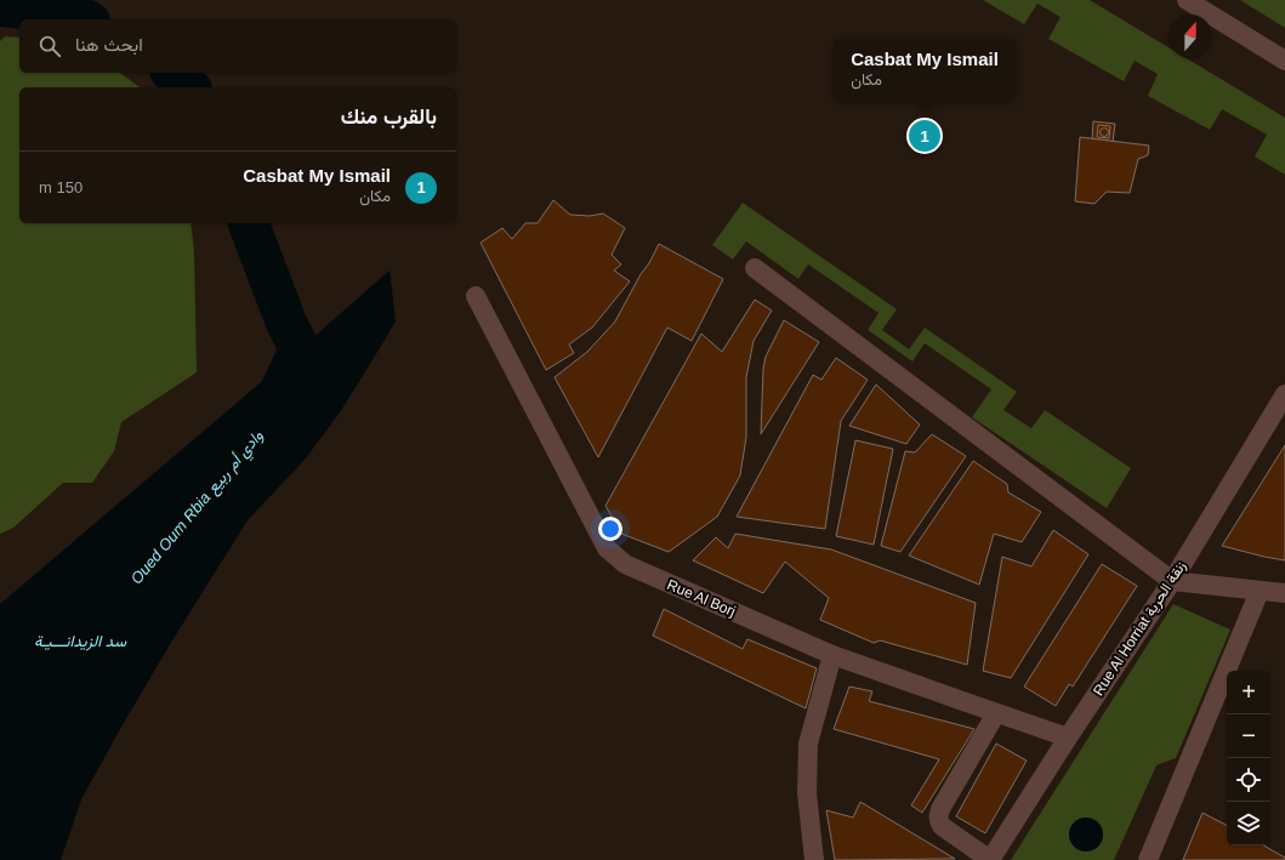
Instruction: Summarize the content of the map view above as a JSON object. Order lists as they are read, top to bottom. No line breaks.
{"streets":{"street":["Rue Al Borj","Rue Al Horriat زنقة الحرية"]},"crossings":[["Rue Al Borj","Rue Al Horriat زنقة الحرية"]],"water":["Oued Oum Rbia وادي أم ربيع","سد الزيدانـــيـة"],"north":"top","page":{"search":"ابحث هنا","popup":["Casbat My Ismail","مكان"],"heading":"بالقرب منك","pins":"1","list":[{"mark":"1","name":"Casbat My Ismail","note":"مكان","value":"150 m"}],"map_buttons":["+","−"]}}
